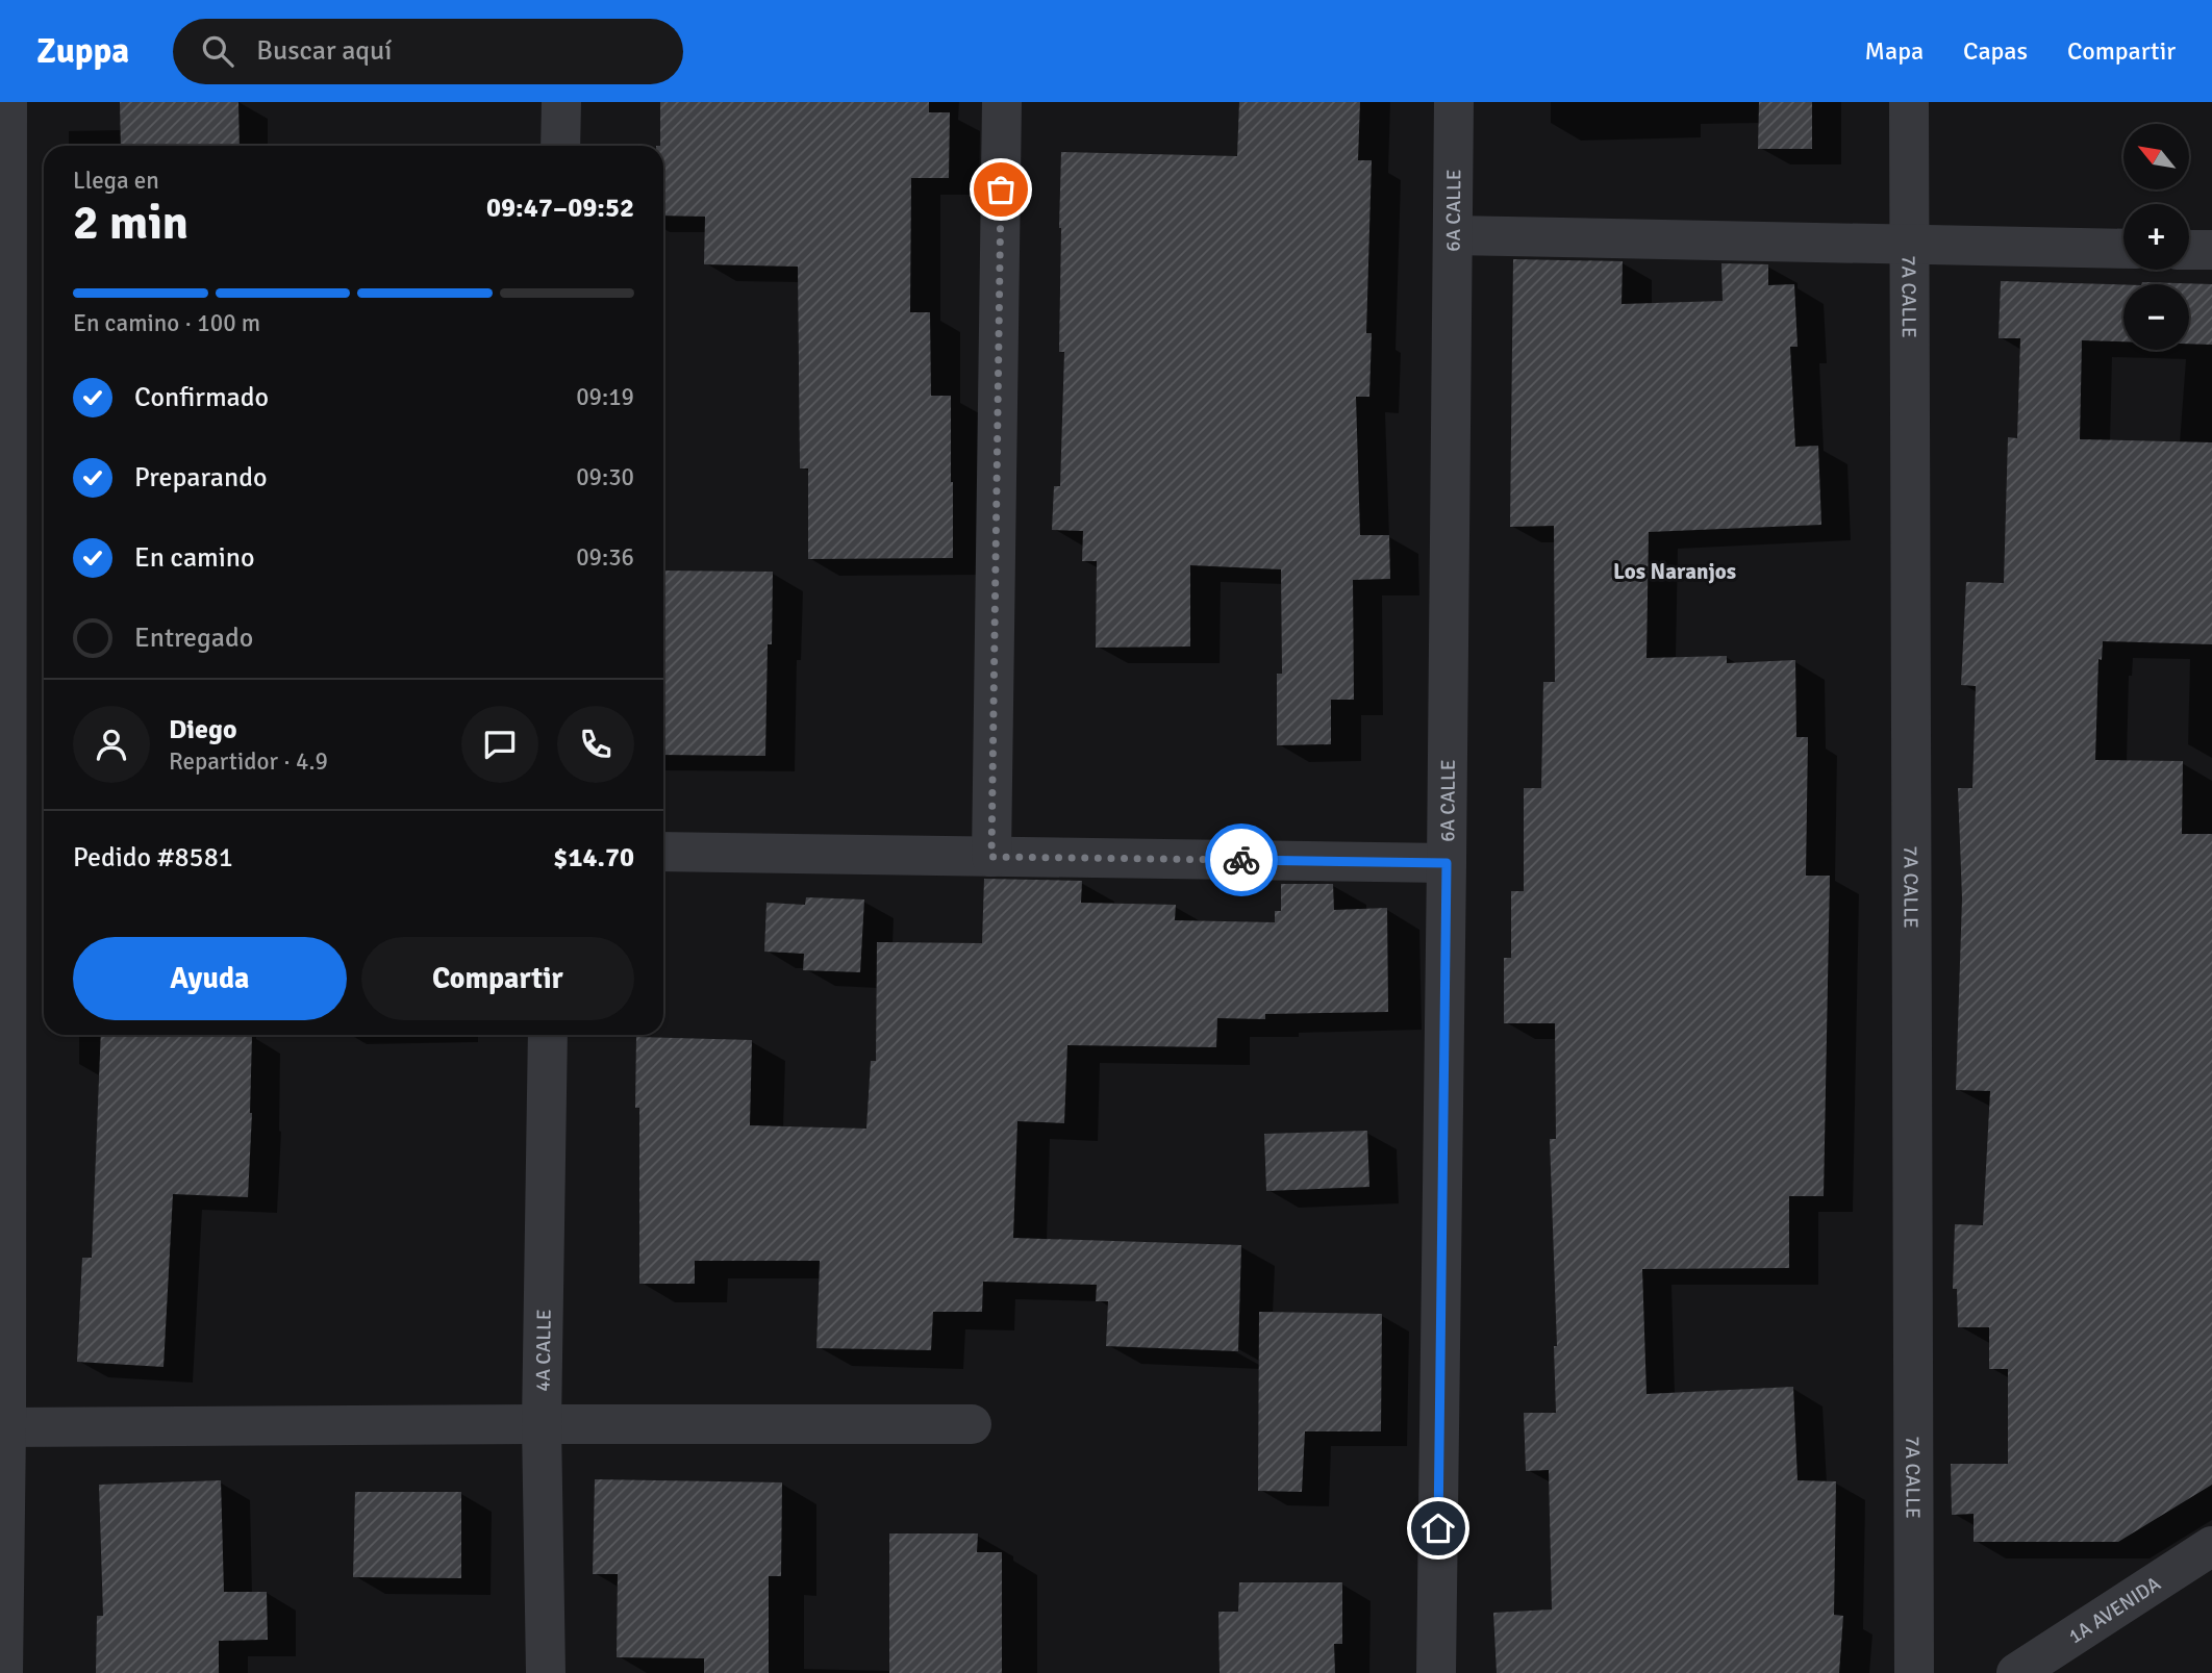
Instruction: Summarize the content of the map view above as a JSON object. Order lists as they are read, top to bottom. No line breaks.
{"streets":{"street":["6A CALLE","7A CALLE","4A CALLE","1A AVENIDA"]},"districts":["Los Naranjos"],"north":"top left","page":{"header":"Zuppa","search":"Buscar aquí","nav":["Mapa","Capas","Compartir"],"map_buttons":["+","−"],"heading":["2 min","Llega en","09:47–09:52"],"panel":["Diego","Repartidor · 4.9","Pedido #8581","$14.70"],"bar":"En camino · 100 m","list":[["Confirmado","09:19"],["Preparando","09:30"],["En camino","09:36"],"Entregado"],"buttons":["Ayuda","Compartir"]}}
